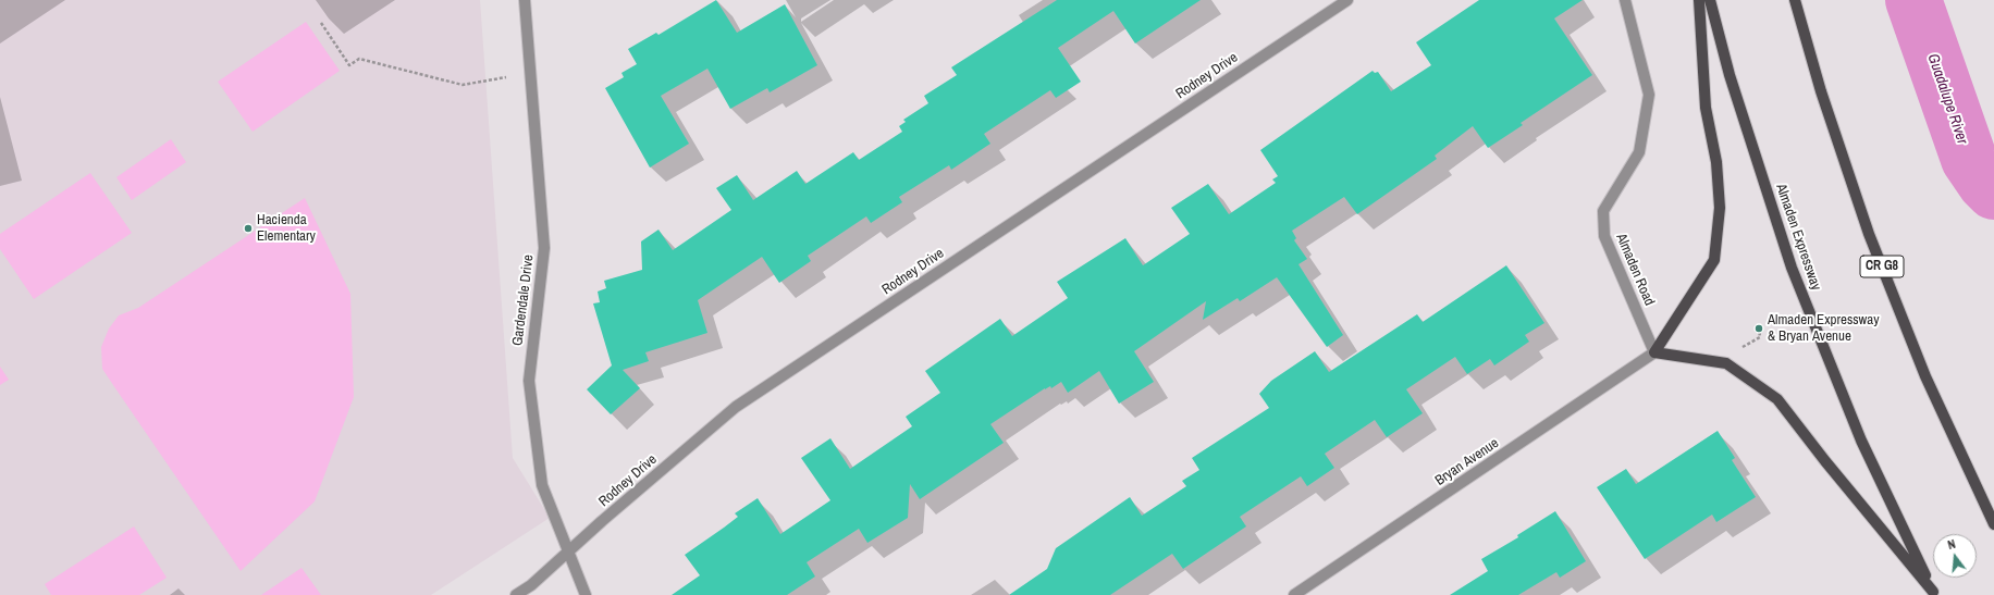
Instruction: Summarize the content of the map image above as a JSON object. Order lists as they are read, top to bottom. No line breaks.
{"streets":{"main road":["Almaden Expressway","CR G8"],"street":["Rodney Drive","Almaden Road","Gardendale Drive","Bryan Avenue"]},"crossings":[["Rodney Drive","Gardendale Drive"],["Almaden Road","Bryan Avenue"]],"water":["Guadalupe River"],"places":["Hacienda Elementary","Almaden Expressway & Bryan Avenue"],"north":"top"}
